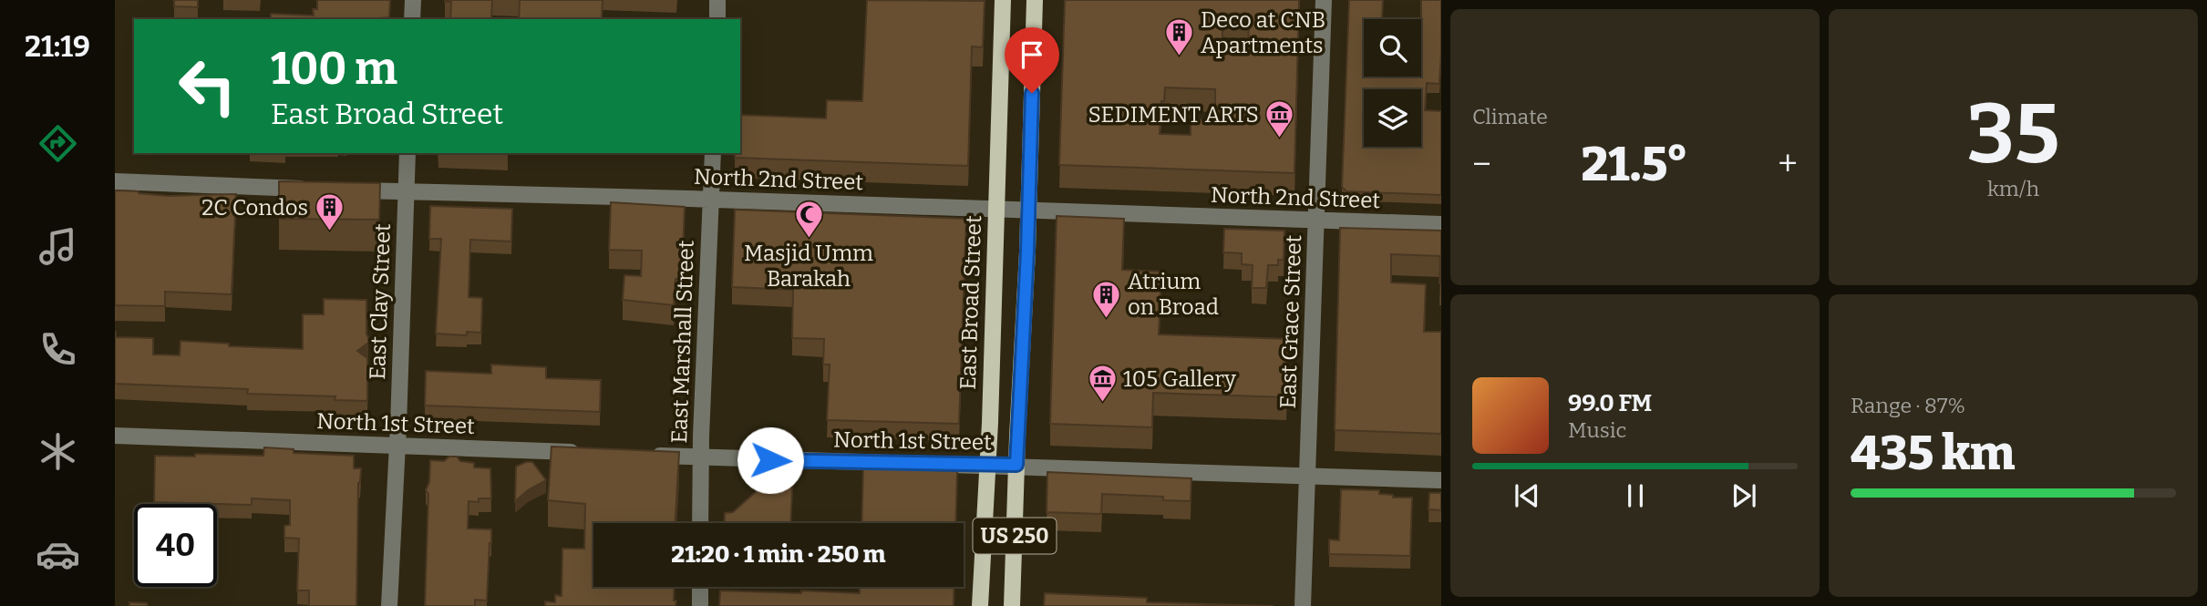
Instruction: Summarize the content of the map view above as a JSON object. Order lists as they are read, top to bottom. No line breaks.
{"streets":{"main road":["East Broad Street","US 250"],"street":["North 2nd Street","East Clay Street","East Grace Street","East Marshall Street","North 1st Street"]},"crossings":[["North 2nd Street","East Clay Street"],["North 2nd Street","East Broad Street"],["North 2nd Street","East Grace Street"],["North 2nd Street","East Marshall Street"],["North 2nd Street","US 250"],["East Clay Street","North 1st Street"],["East Broad Street","North 1st Street"],["East Grace Street","North 1st Street"],["East Marshall Street","North 1st Street"],["North 1st Street","US 250"]],"places":{"building":["Deco at CNB Apartments","2C Condos","Atrium on Broad"],"museum":["SEDIMENT ARTS","105 Gallery"],"mosque":["Masjid Umm Barakah"]},"page":{"tabs":"21:19","tile":["Climate",["35","km/h"],["Range · 87%","435 km"]],"turn":["100 m","East Broad Street"],"heat":["−","21.5°","+"],"song":["99.0 FM","Music"],"limit":"40","trip":"21:20 · 1 min · 250 m"}}
